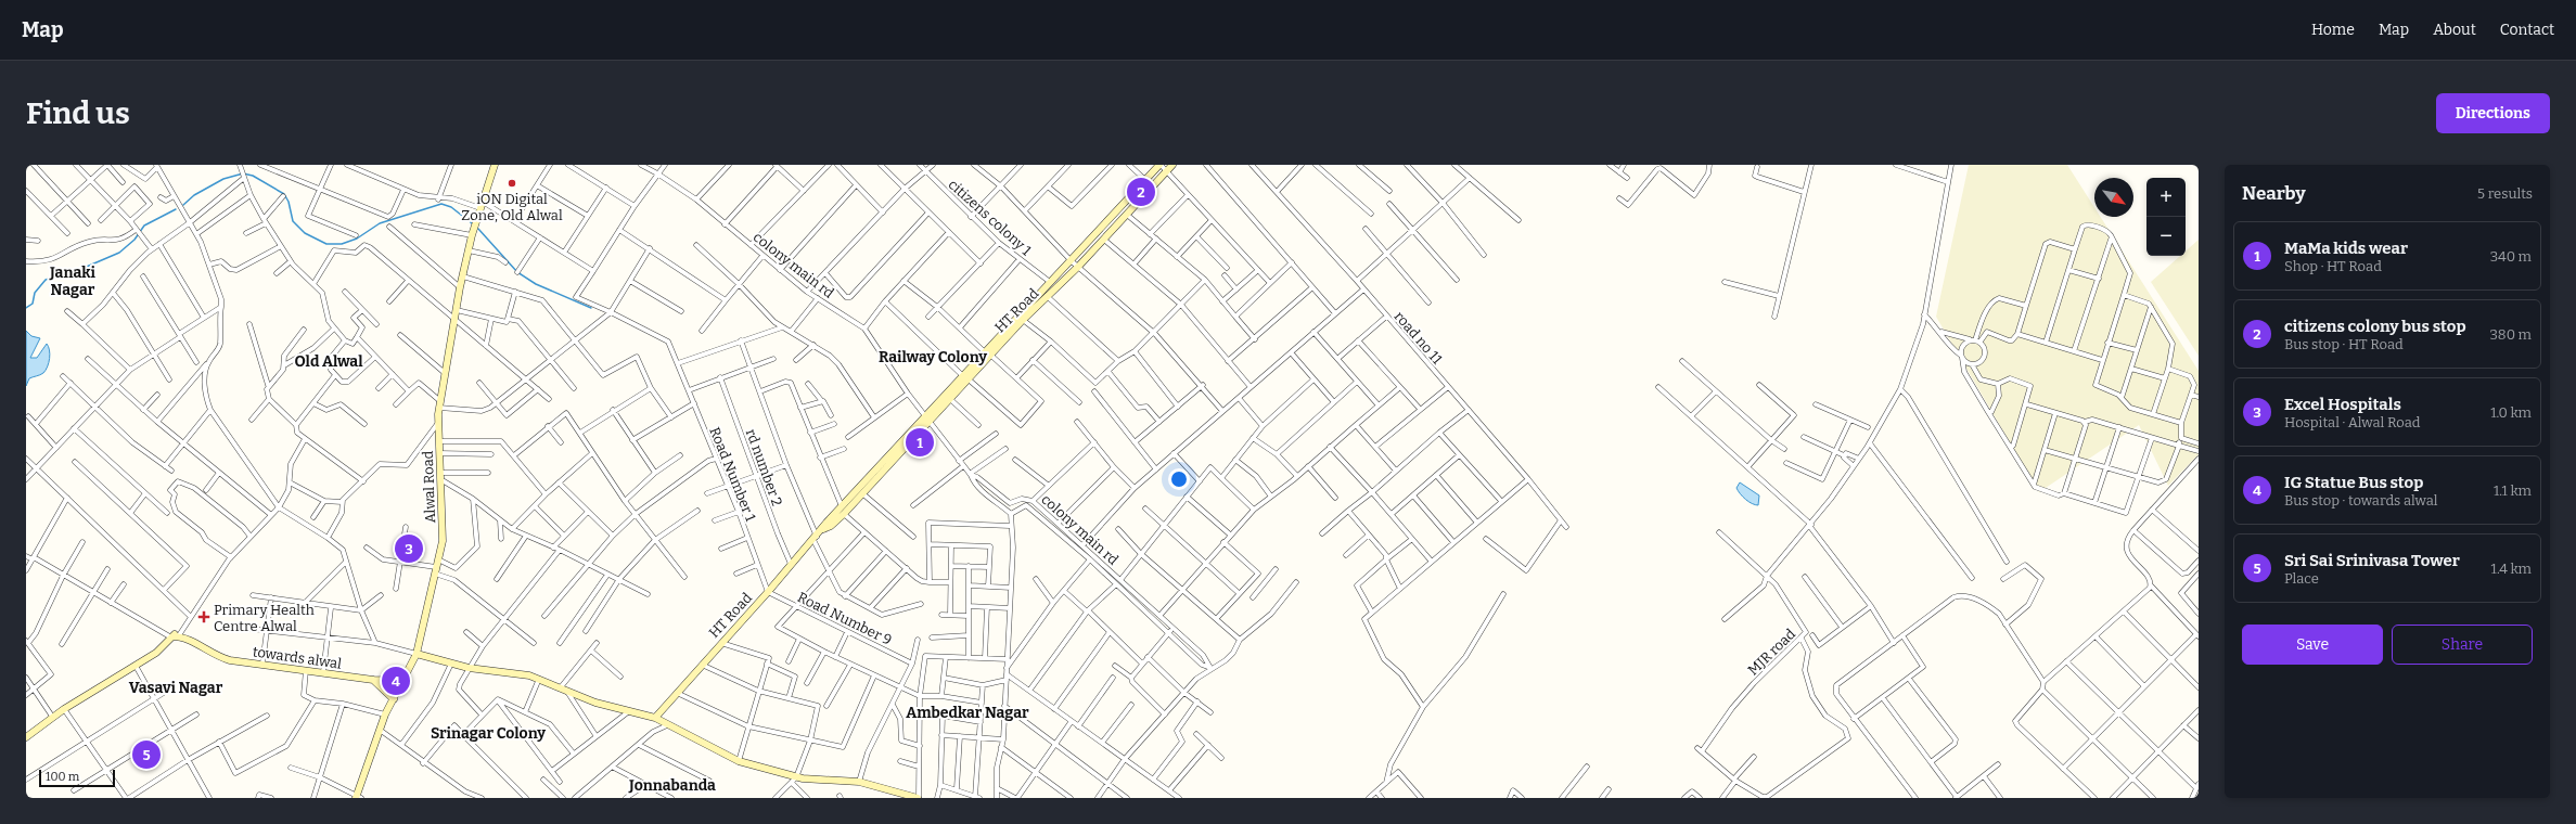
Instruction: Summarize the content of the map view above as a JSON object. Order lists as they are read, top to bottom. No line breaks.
{"streets":{"street":["citizens colony 1","colony main rd","HT Road","road no 11","rd number 2","Road Number 1","Alwal Road","Road Number 9","MJR road","towards alwal"]},"crossings":[["citizens colony 1","HT Road"],["colony main rd","HT Road"],["HT Road","rd number 2"],["HT Road","Road Number 1"],["HT Road","Road Number 9"],["Road Number 1","Road Number 9"],["Alwal Road","towards alwal"]],"districts":["Janaki Nagar","Railway Colony","Old Alwal","Vasavi Nagar","Ambedkar Nagar","Srinagar Colony","Jonnabanda"],"places":{"other":["iON Digital Zone, Old Alwal"],"health":["Primary Health Centre Alwal"]},"scale_bar":"100 m","north":"bottom right","page":{"header":"Map","nav":["Home","Map","About","Contact"],"buttons":["Directions",["Save","Share"]],"title":"Find us","heading":["Nearby","5 results"],"pins":["2","1","3","4","5"],"map_buttons":["+","−"],"list":[{"mark":"1","name":"MaMa kids wear","note":"Shop · HT Road","value":"340 m"},{"mark":"2","name":"citizens colony bus stop","note":"Bus stop · HT Road","value":"380 m"},{"mark":"3","name":"Excel Hospitals","note":"Hospital · Alwal Road","value":"1.0 km"},{"mark":"4","name":"IG Statue Bus stop","note":"Bus stop · towards alwal","value":"1.1 km"},{"mark":"5","name":"Sri Sai Srinivasa Tower","note":"Place","value":"1.4 km"}],"scale":"100 m"}}
